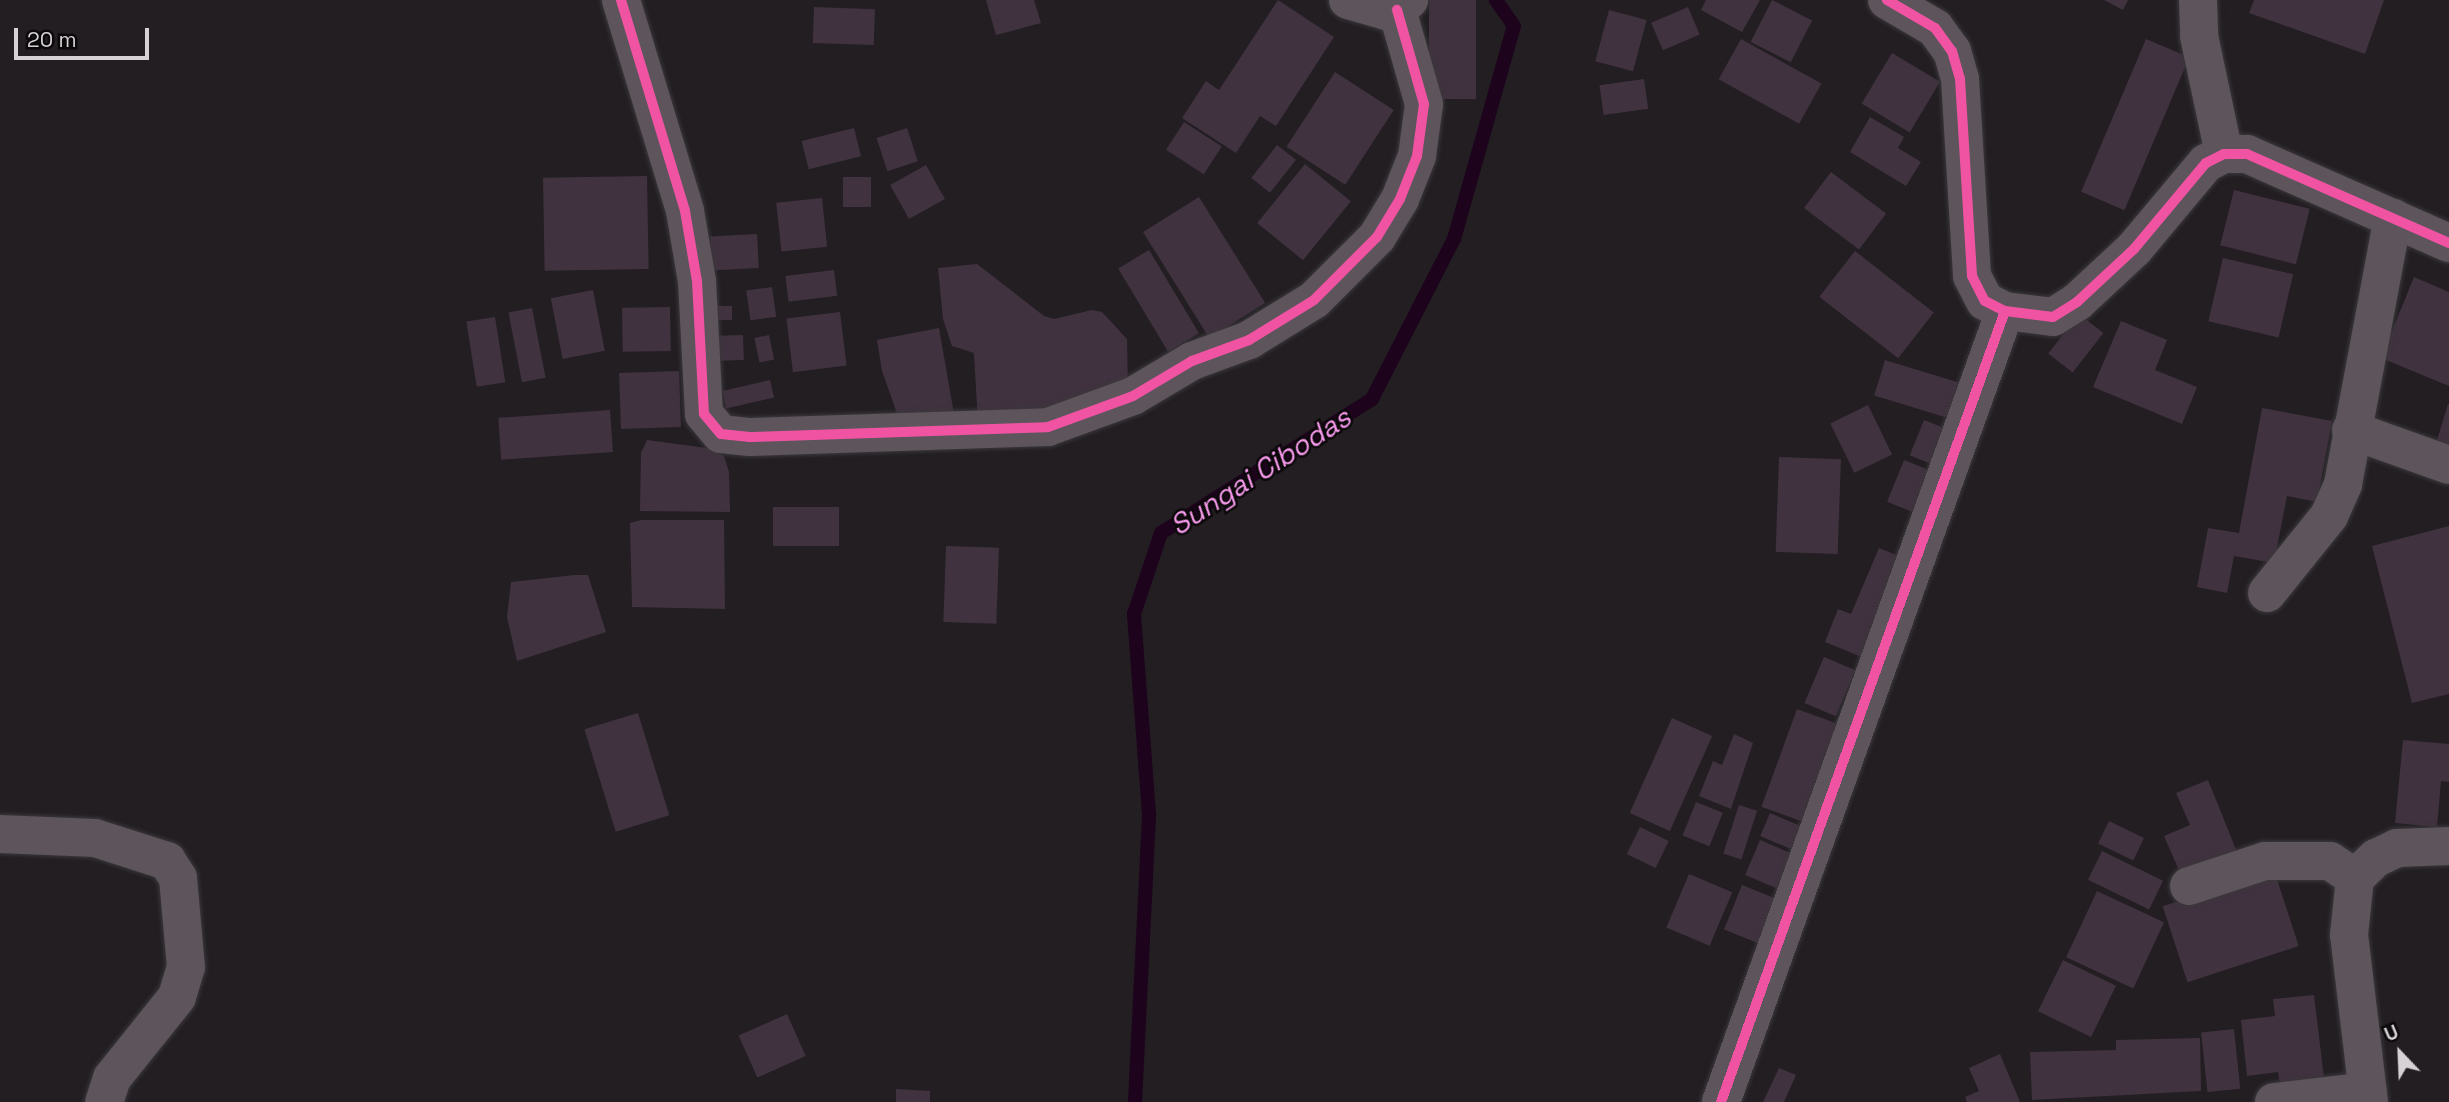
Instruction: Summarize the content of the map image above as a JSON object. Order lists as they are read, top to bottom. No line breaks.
{"water":["Sungai Cibodas"],"scale_bar":"20 m","north":"top left"}
